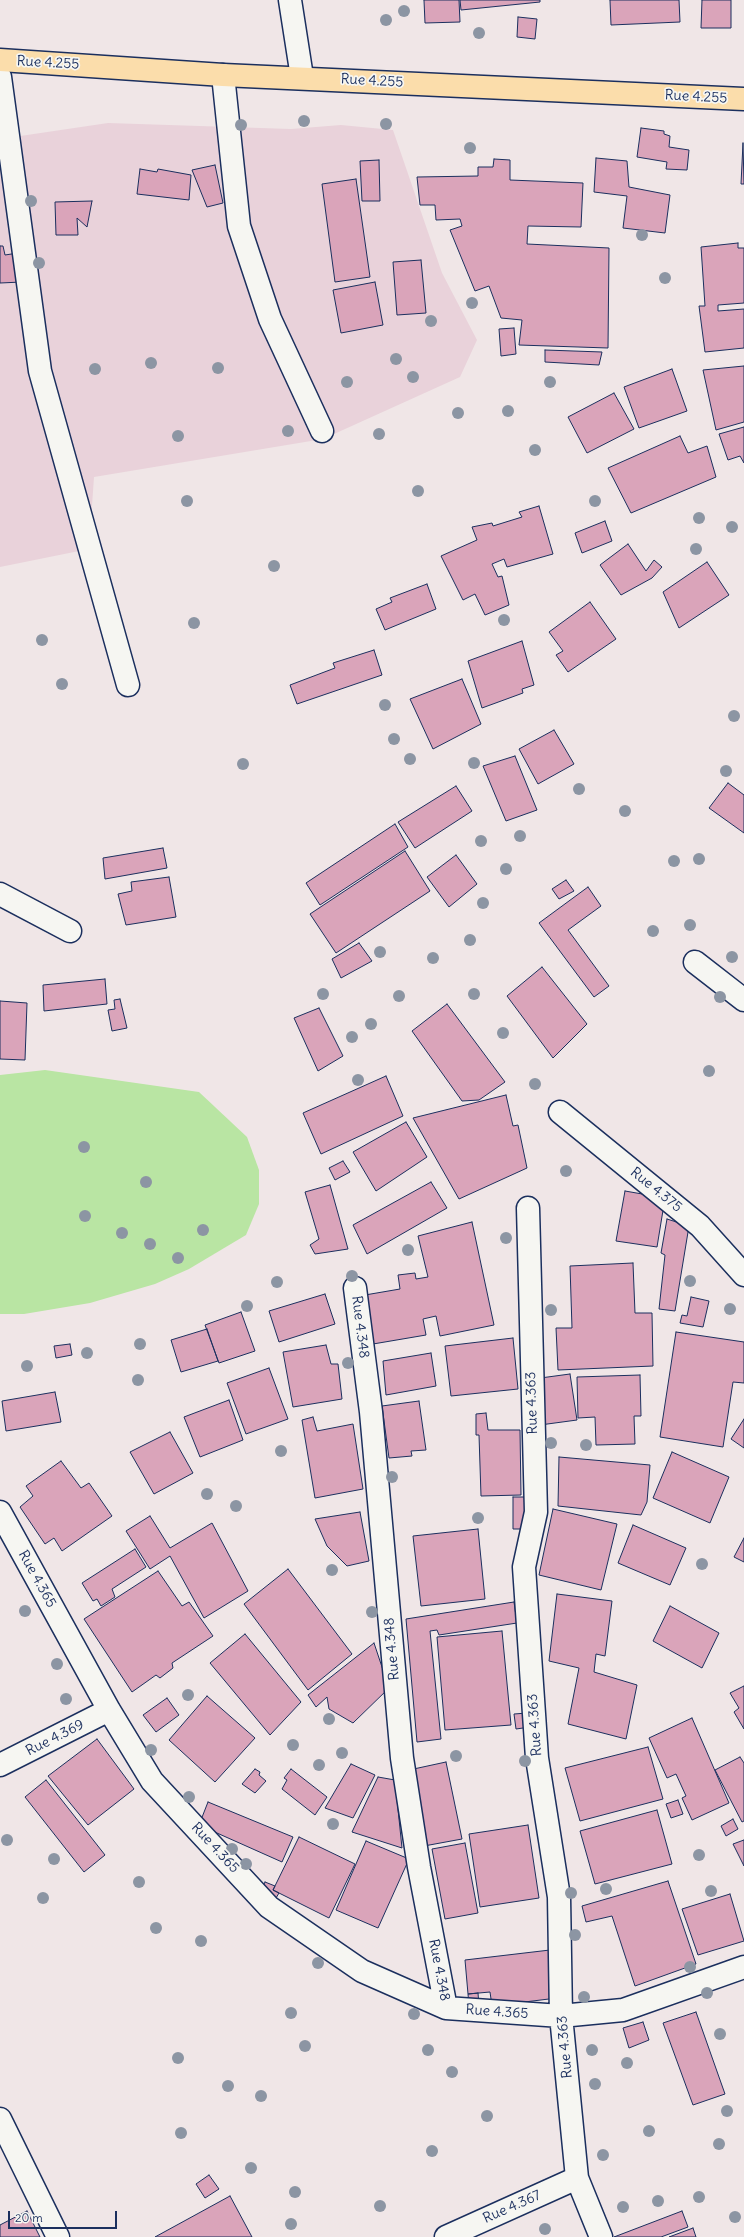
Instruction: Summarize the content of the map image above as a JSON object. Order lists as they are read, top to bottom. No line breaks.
{"streets":{"highway":["Rue 4.255"],"street":["Rue 4.375","Rue 4.348","Rue 4.363","Rue 4.365","Rue 4.369","Rue 4.367"]},"crossings":[["Rue 4.348","Rue 4.365"],["Rue 4.363","Rue 4.365"],["Rue 4.363","Rue 4.367"],["Rue 4.365","Rue 4.369"]],"scale_bar":"20 m"}
